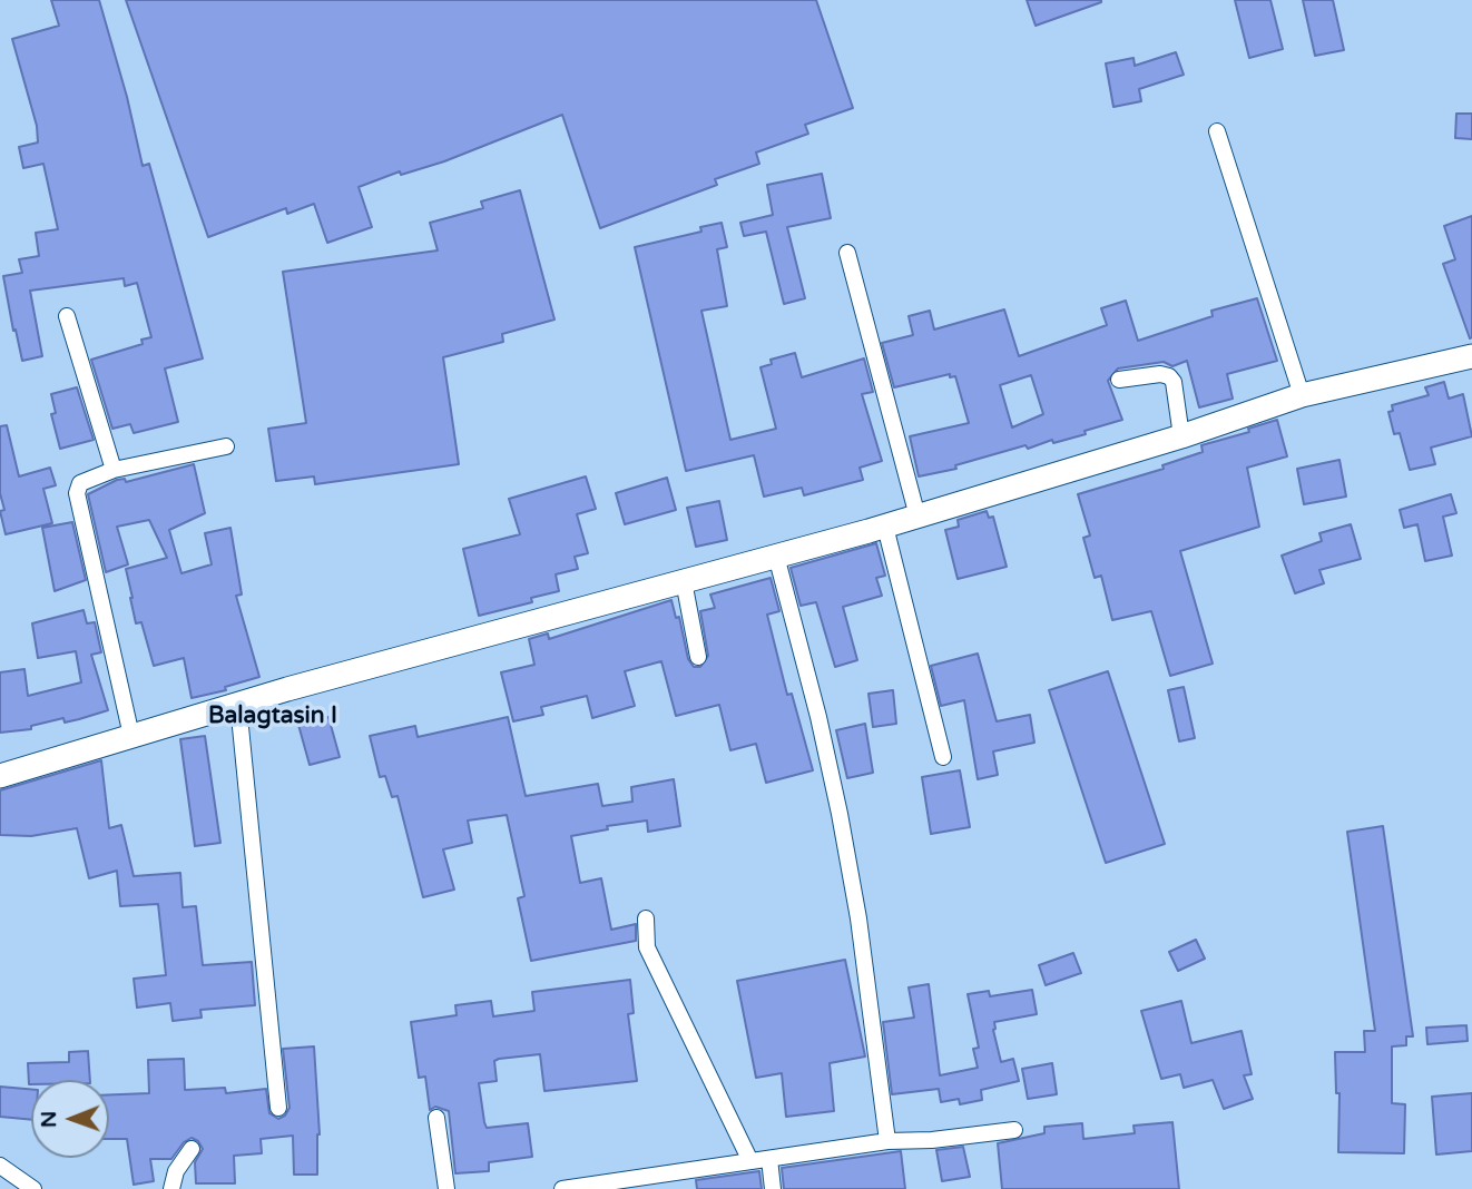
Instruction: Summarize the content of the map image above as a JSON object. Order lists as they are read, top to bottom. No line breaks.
{"districts":["Balagtasin I"],"north":"left"}
